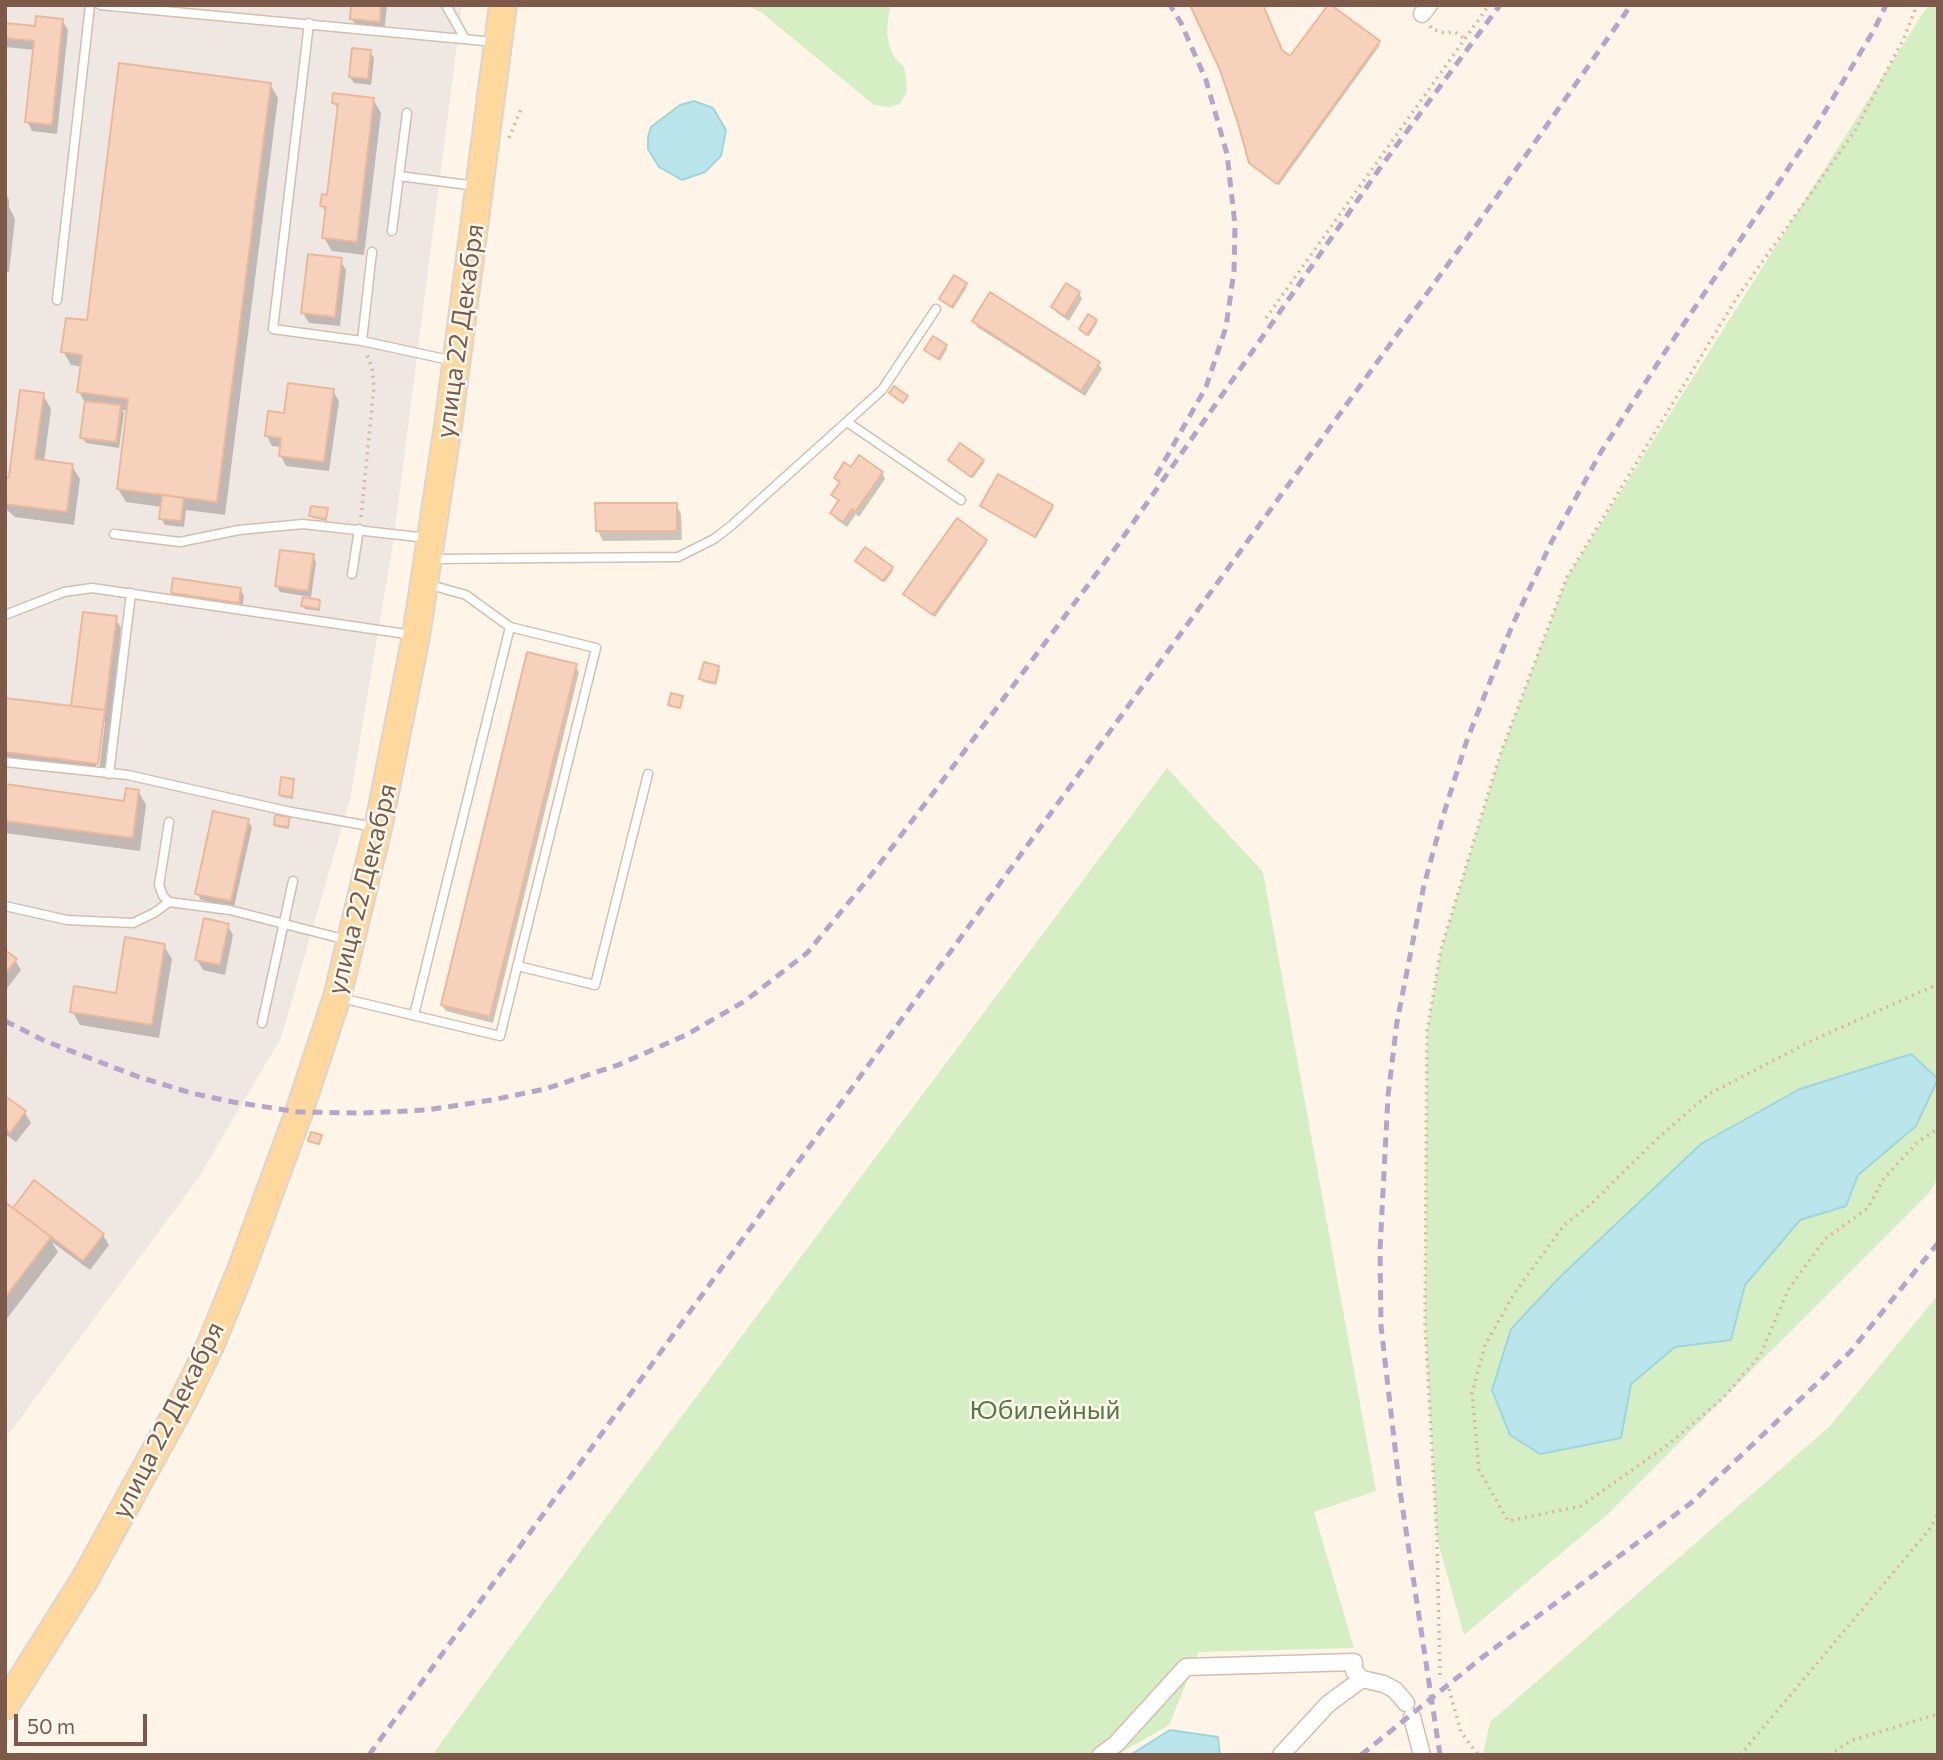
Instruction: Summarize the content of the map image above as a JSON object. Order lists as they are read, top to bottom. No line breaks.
{"streets":{"main road":["улица 22 Декабря"]},"parks":["Юбилейный"],"scale_bar":"50 m"}
